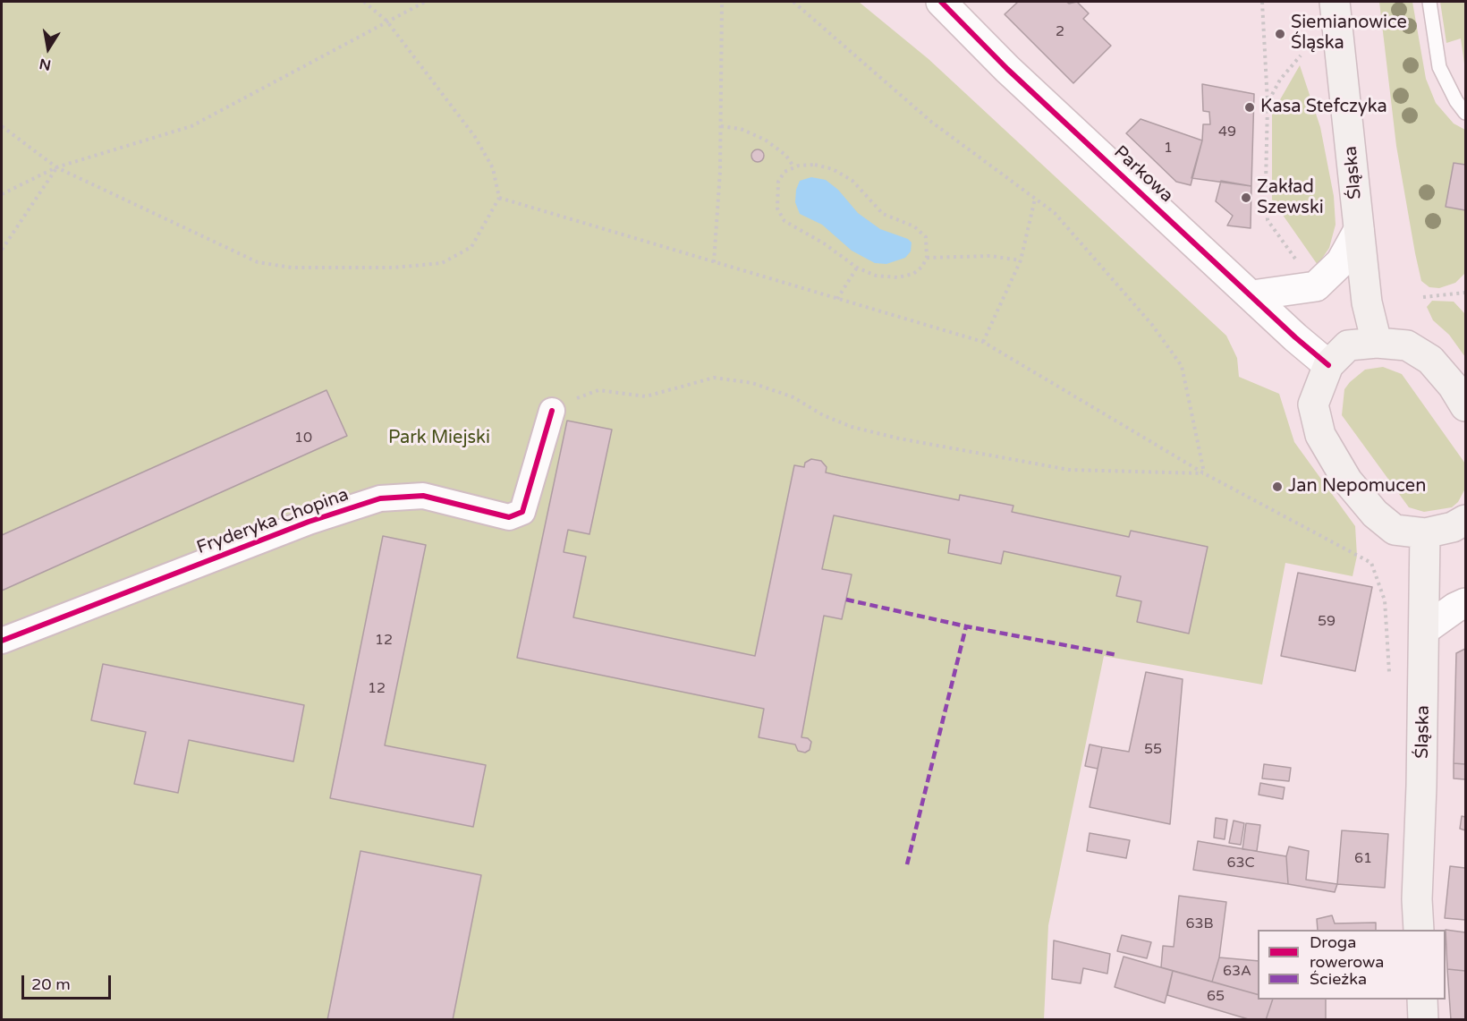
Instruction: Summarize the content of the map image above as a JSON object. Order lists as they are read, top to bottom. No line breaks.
{"streets":{"main road":["Śląska"],"street":["Parkowa","Fryderyka Chopina"]},"parks":["Park Miejski"],"places":["Siemianowice Śląska","Kasa Stefczyka","Zakład Szewski","Jan Nepomucen"],"house_numbers":["2","49","1","10","59","12","12","55","61","63C","63B","63A","65"],"legend":["Droga rowerowa","Ścieżka"],"scale_bar":"20 m","north":"bottom"}
